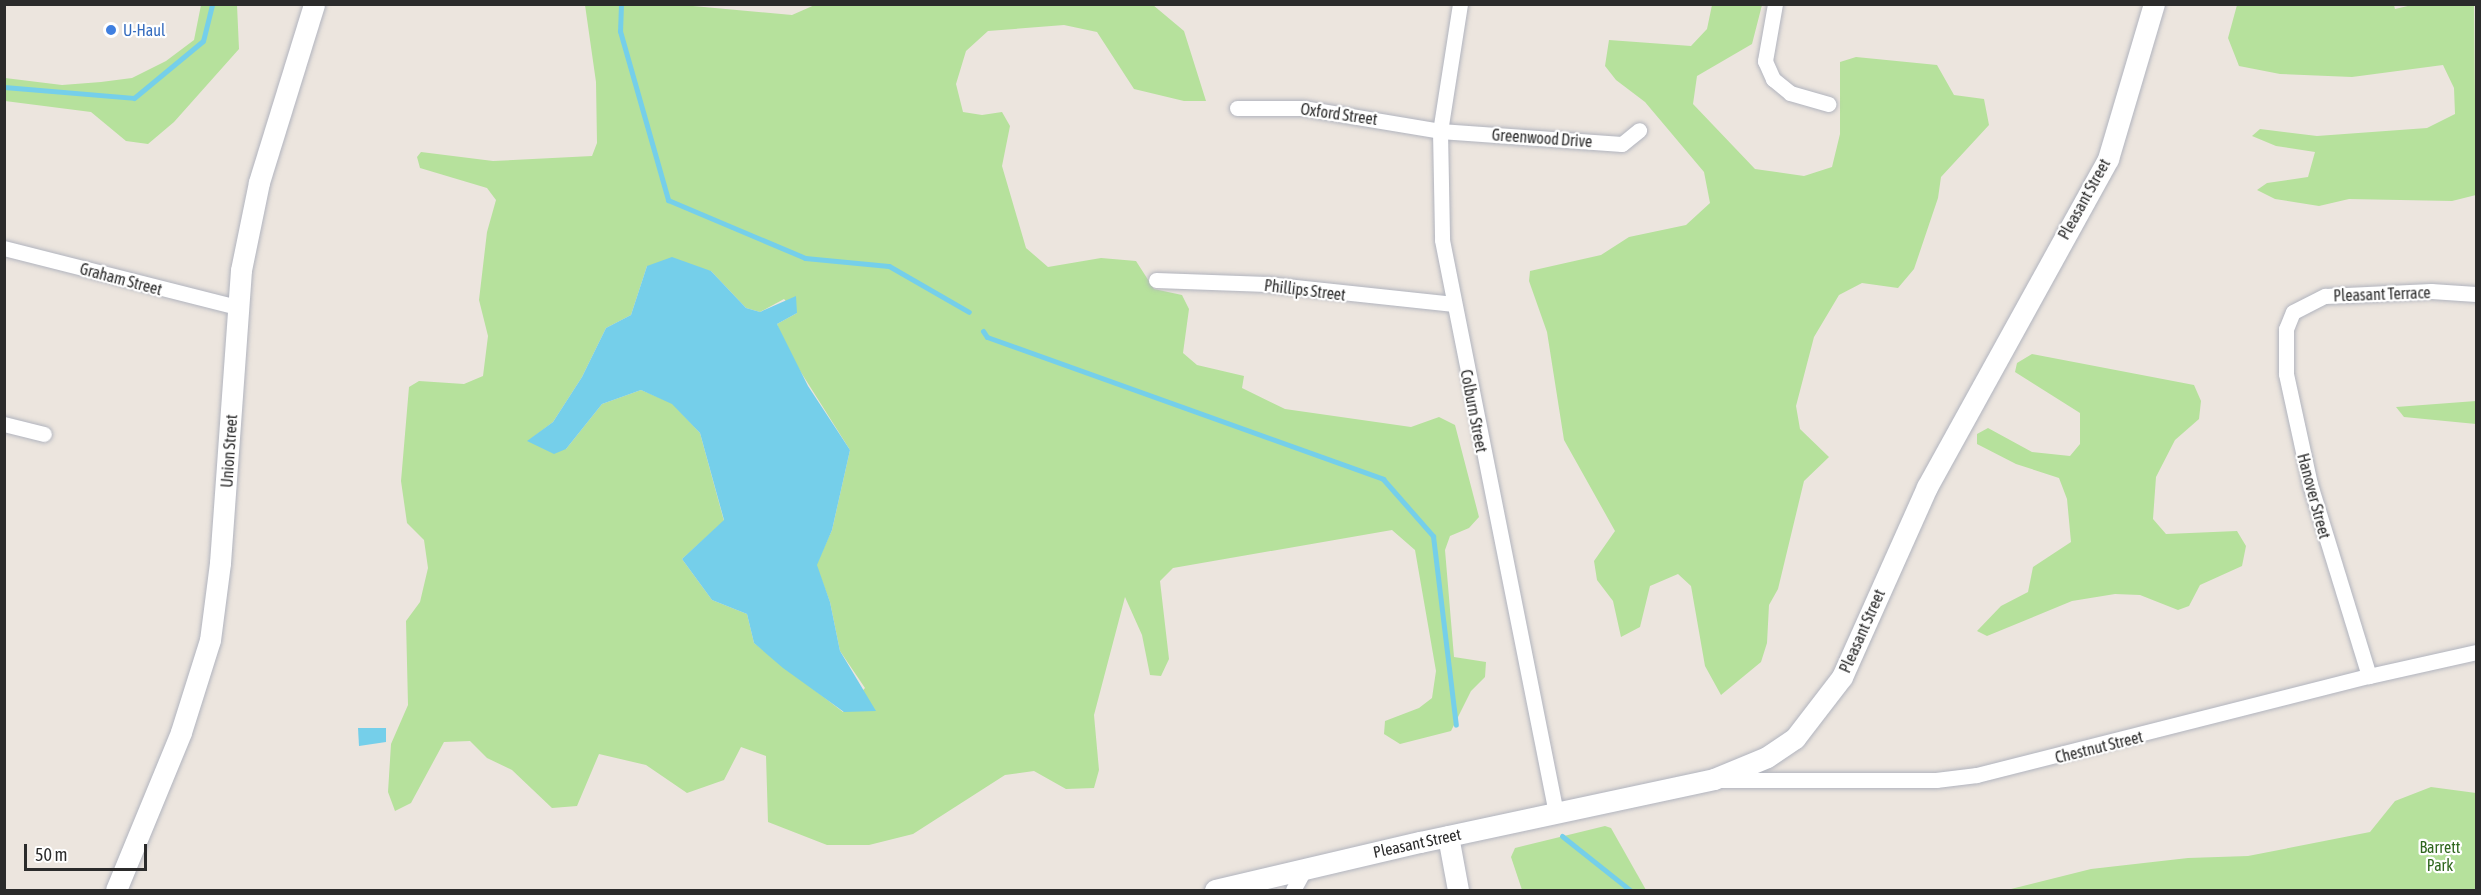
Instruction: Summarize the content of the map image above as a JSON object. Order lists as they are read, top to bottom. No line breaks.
{"streets":{"street":["Oxford Street","Greenwood Drive","Pleasant Street","Graham Street","Phillips Street","Pleasant Terrace","Colburn Street","Union Street","Hanover Street","Chestnut Street"]},"crossings":[["Oxford Street","Greenwood Drive"],["Oxford Street","Colburn Street"],["Greenwood Drive","Colburn Street"],["Pleasant Street","Colburn Street"],["Pleasant Street","Chestnut Street"],["Graham Street","Union Street"],["Phillips Street","Colburn Street"],["Pleasant Terrace","Hanover Street"],["Hanover Street","Chestnut Street"]],"parks":["Barrett Park"],"places":["U-Haul"],"scale_bar":"50 m"}
